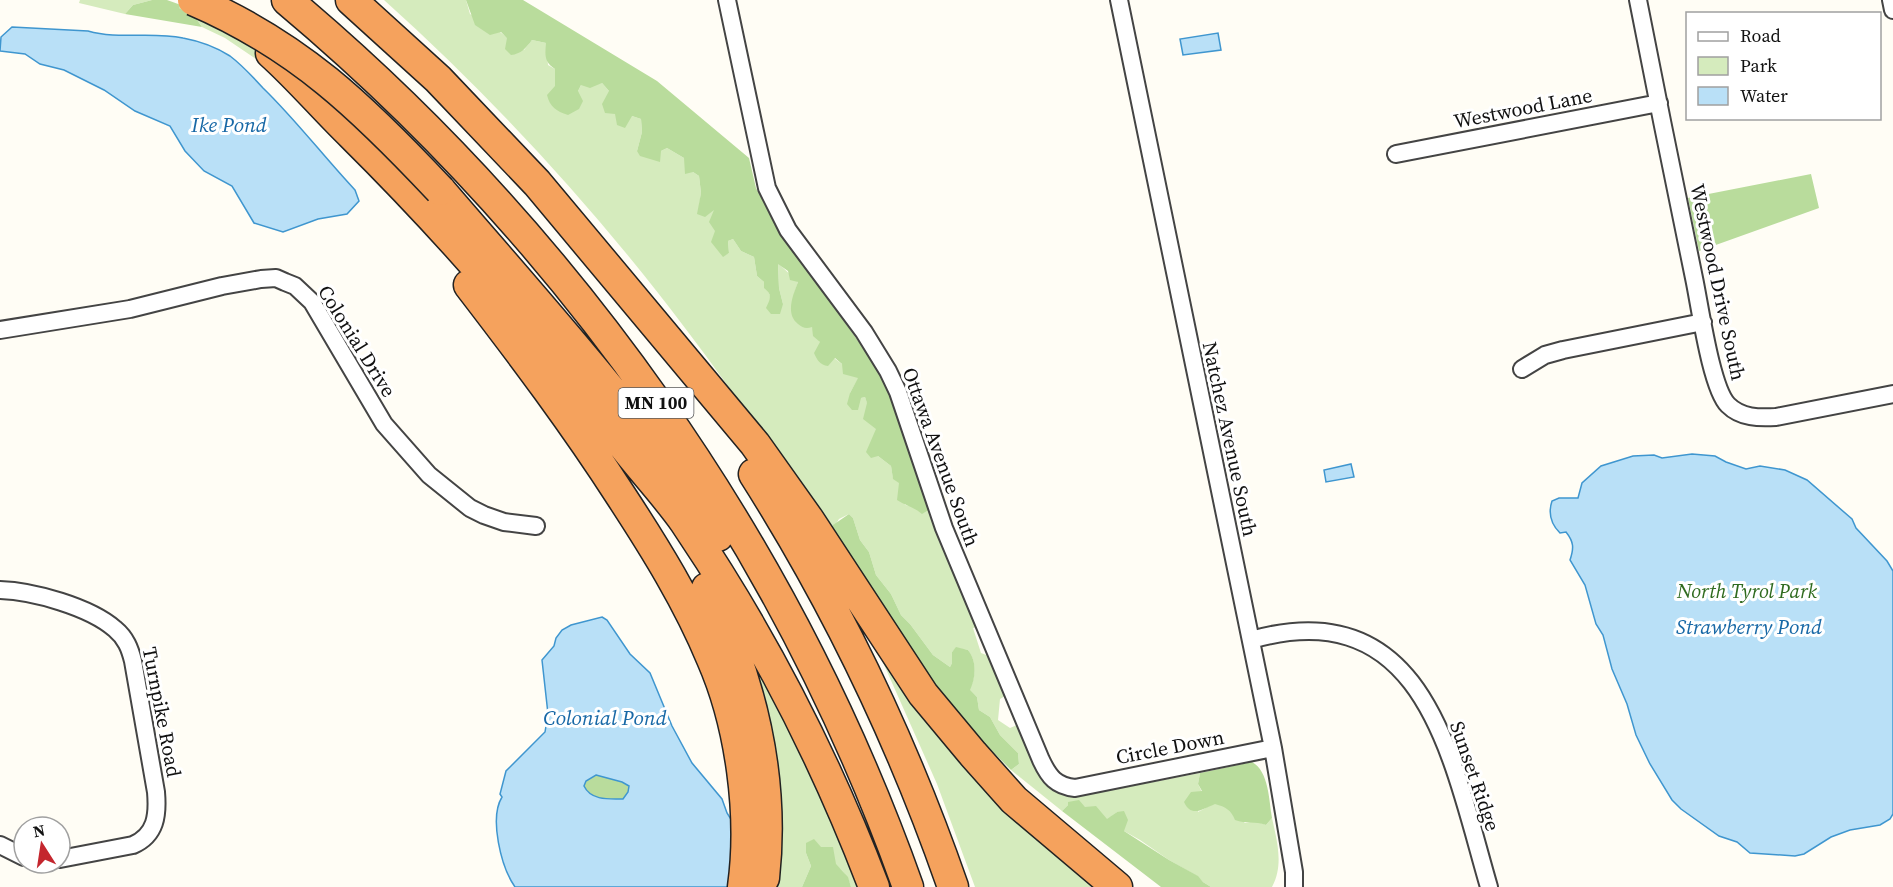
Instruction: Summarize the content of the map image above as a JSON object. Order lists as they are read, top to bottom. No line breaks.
{"streets":{"highway":["MN 100"],"street":["Westwood Lane","Westwood Drive South","Colonial Drive","Natchez Avenue South","Ottawa Avenue South","Turnpike Road","Circle Down","Sunset Ridge"]},"crossings":[["Westwood Lane","Westwood Drive South"],["Natchez Avenue South","Circle Down"],["Natchez Avenue South","Sunset Ridge"],["Ottawa Avenue South","Circle Down"]],"water":["Ike Pond","Strawberry Pond","Colonial Pond"],"parks":["North Tyrol Park"],"legend":["Road","Park","Water"],"north":"top"}
